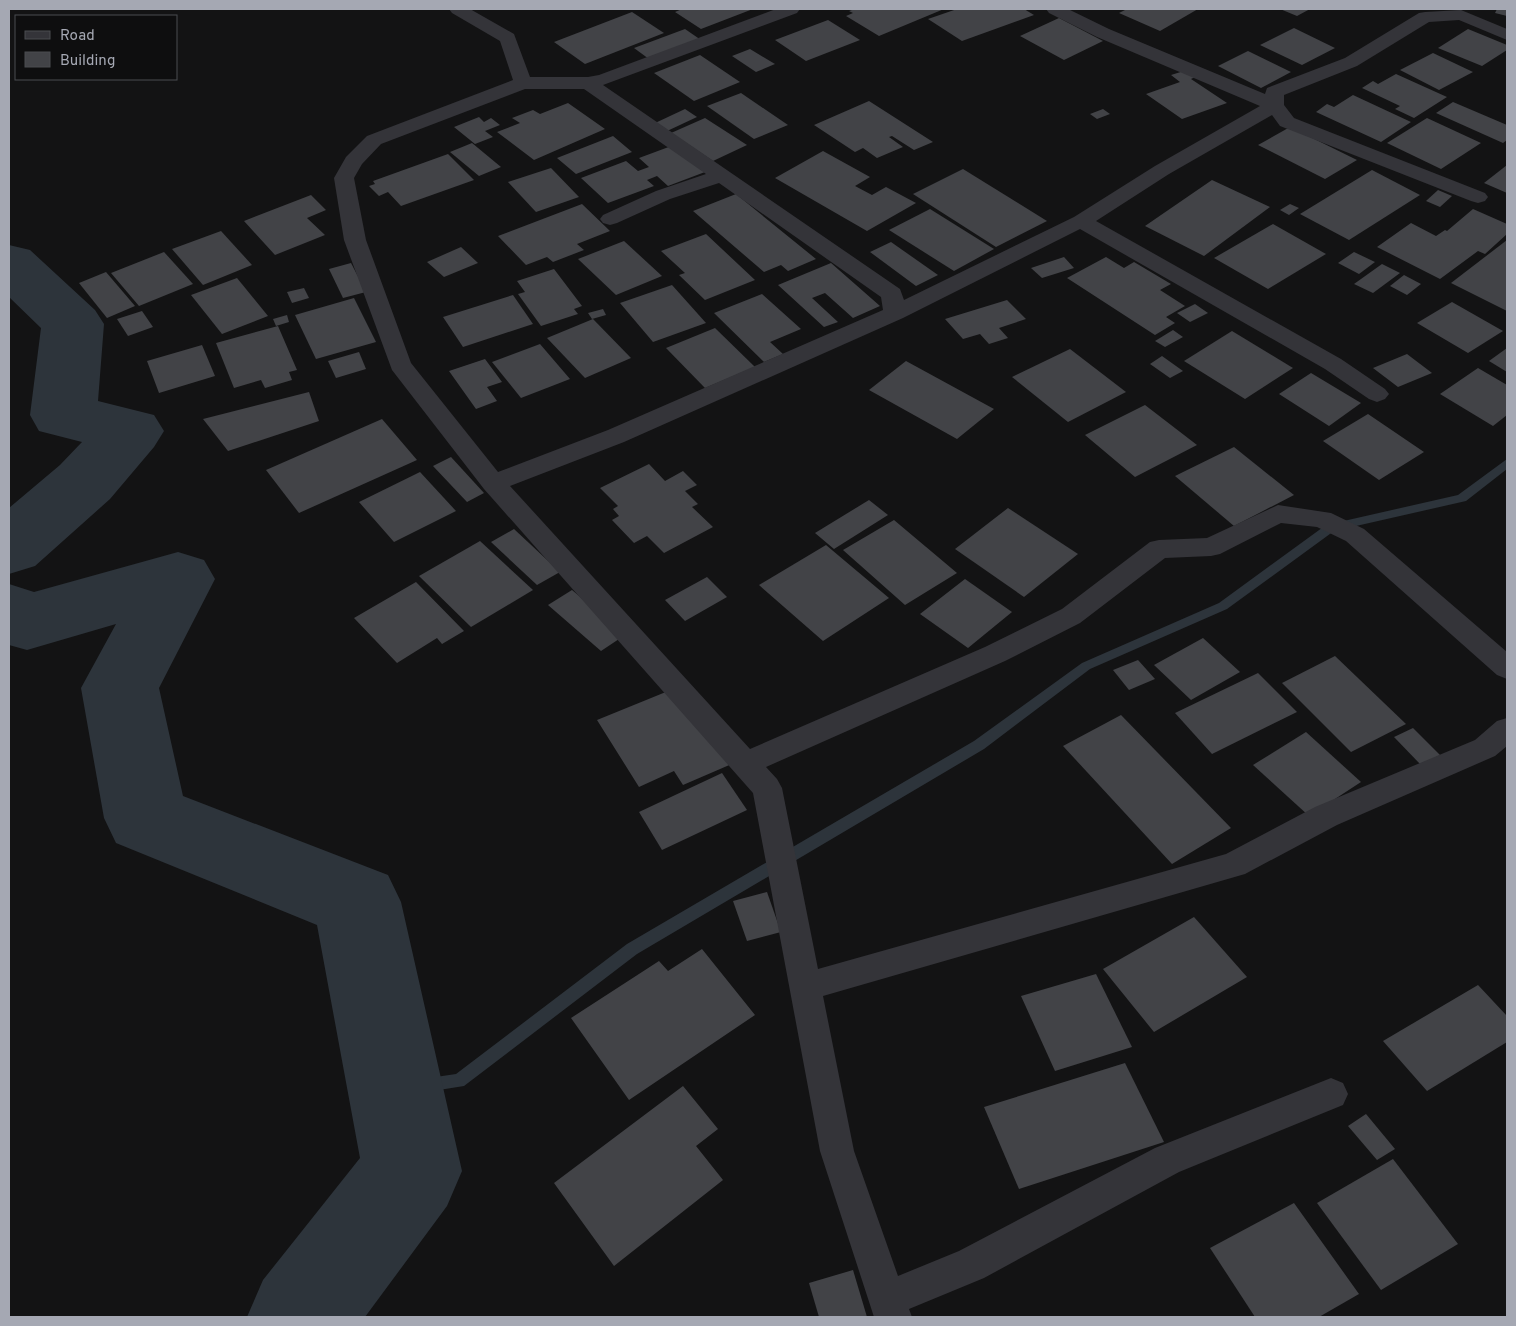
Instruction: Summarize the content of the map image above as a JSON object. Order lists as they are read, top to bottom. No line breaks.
{"legend":["Road","Building"]}
